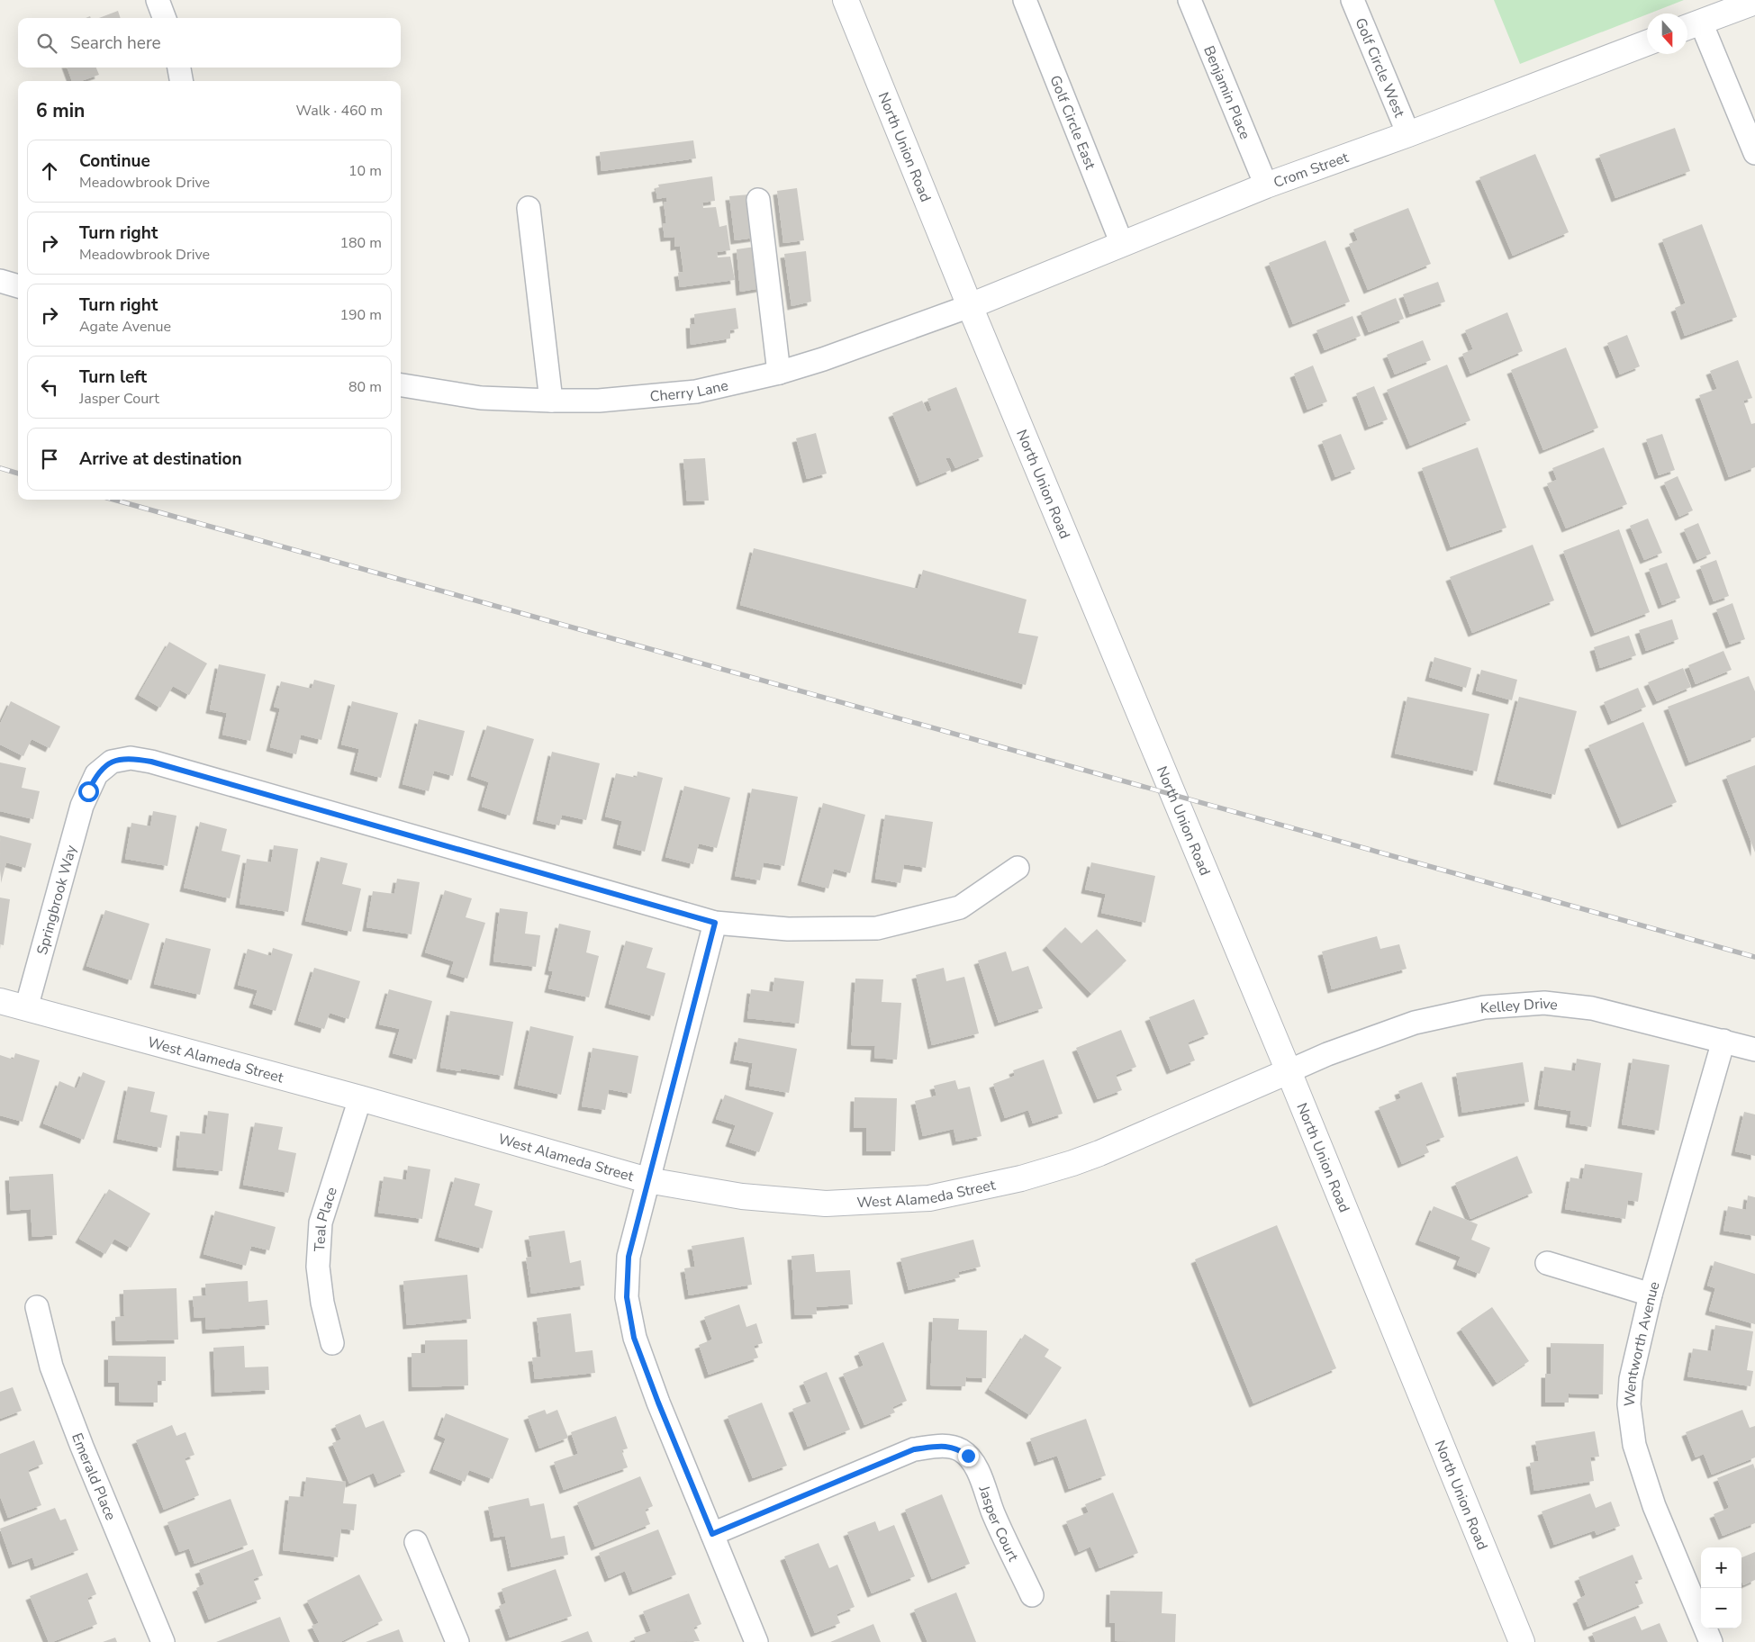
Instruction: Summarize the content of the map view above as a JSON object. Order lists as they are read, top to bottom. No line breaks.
{"streets":{"street":["Golf Circle West","Benjamin Place","Golf Circle East","North Union Road","Crom Street","Cherry Lane","Springbrook Way","Kelley Drive","West Alameda Street","Teal Place","Wentworth Avenue","Emerald Place","Jasper Court"]},"crossings":[["Golf Circle West","Crom Street"],["Benjamin Place","Crom Street"],["Golf Circle East","Crom Street"],["North Union Road","Crom Street"],["North Union Road","Cherry Lane"],["North Union Road","Kelley Drive"],["North Union Road","West Alameda Street"],["Crom Street","Cherry Lane"],["Springbrook Way","West Alameda Street"],["Kelley Drive","West Alameda Street"],["Kelley Drive","Wentworth Avenue"],["West Alameda Street","Teal Place"]],"north":"bottom","page":{"search":"Search here","heading":["6 min","Walk · 460 m"],"list":[["Continue","Meadowbrook Drive","10 m"],["Turn right","Meadowbrook Drive","180 m"],["Turn right","Agate Avenue","190 m"],["Turn left","Jasper Court","80 m"],"Arrive at destination"],"map_buttons":["+","−"]}}
